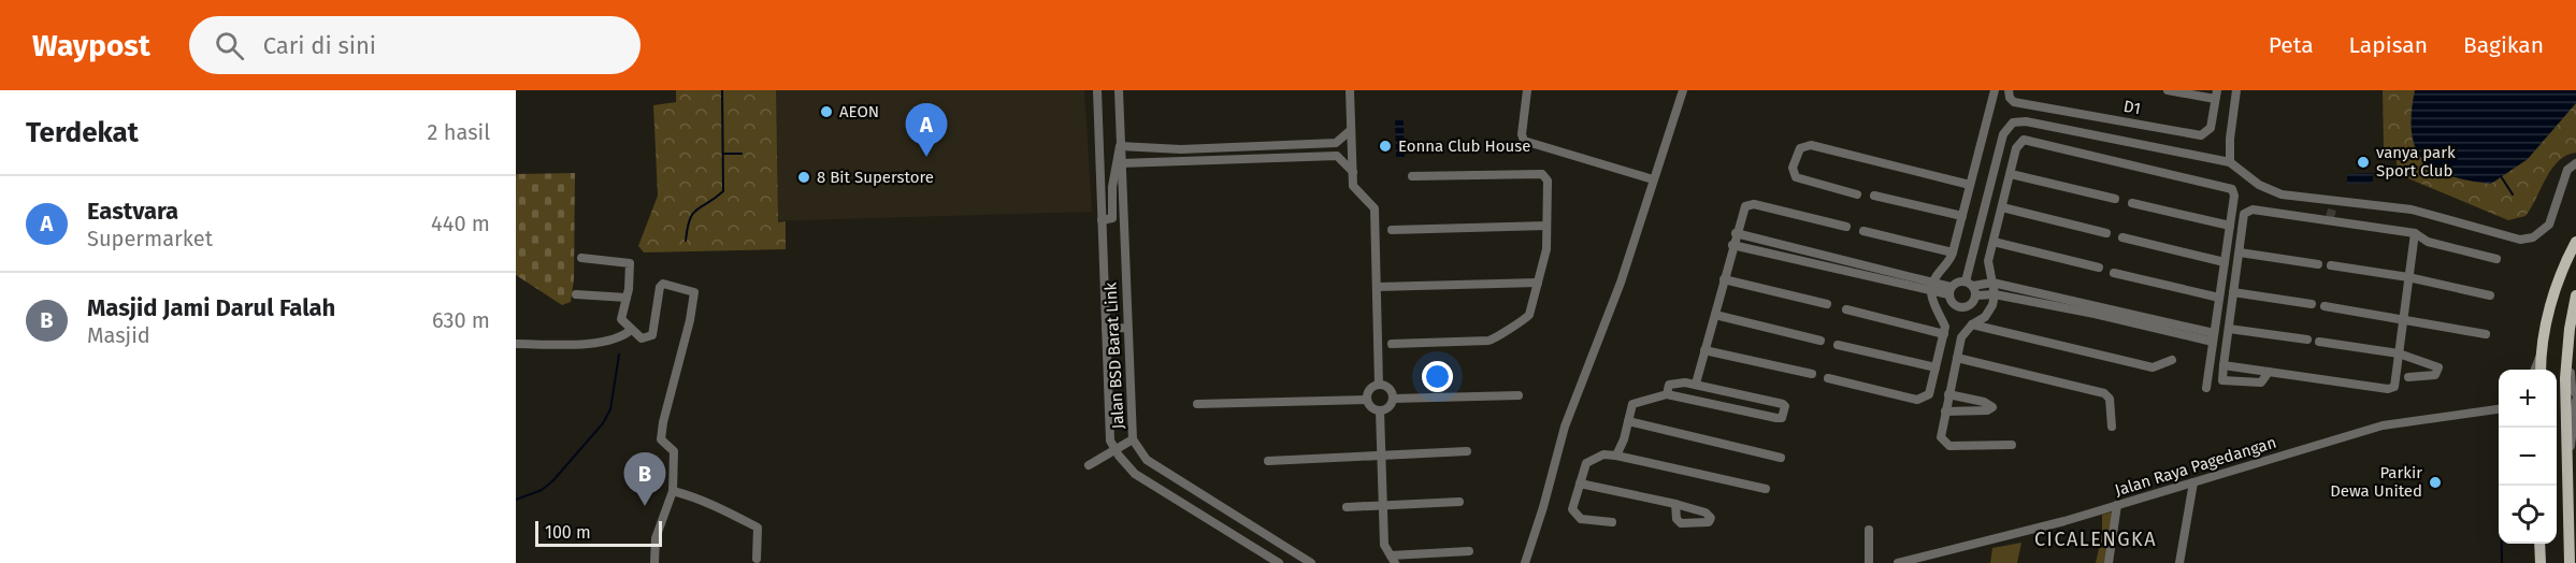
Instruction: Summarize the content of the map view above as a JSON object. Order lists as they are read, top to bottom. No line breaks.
{"streets":{"street":["D1","Jalan BSD Barat Link","Jalan Raya Pagedangan"]},"districts":["CICALENGKA"],"places":["AEON","Eonna Club House","vanya park Sport Club","8 Bit Superstore","Parkir Dewa United"],"scale_bar":"100 m","page":{"header":"Waypost","search":"Cari di sini","nav":["Peta","Lapisan","Bagikan"],"heading":["Terdekat","2 hasil"],"pins":["A","B"],"list":[{"mark":"A","name":"Eastvara","note":"Supermarket","value":"440 m"},{"mark":"B","name":"Masjid Jami Darul Falah","note":"Masjid","value":"630 m"}],"map_buttons":["+","−"],"scale":"100 m"}}
